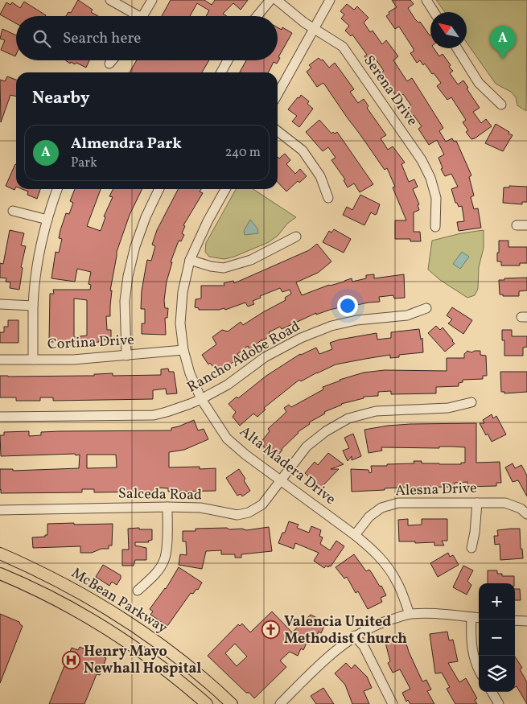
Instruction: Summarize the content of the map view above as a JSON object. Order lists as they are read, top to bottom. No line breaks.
{"streets":{"main road":["McBean Parkway"],"street":["Serena Drive","Cortina Drive","Rancho Adobe Road","Alta Madera Drive","Alesna Drive","Salceda Road"]},"crossings":[["Cortina Drive","Alta Madera Drive"],["Rancho Adobe Road","Alta Madera Drive"],["Alta Madera Drive","Alesna Drive"],["Alta Madera Drive","Salceda Road"]],"places":{"church":["Valencia United Methodist Church"],"hospital":["Henry Mayo Newhall Hospital"]},"north":"top left","page":{"search":"Search here","pins":"A","heading":"Nearby","list":[{"mark":"A","name":"Almendra Park","note":"Park","value":"240 m"}],"map_buttons":["+","−"]}}
